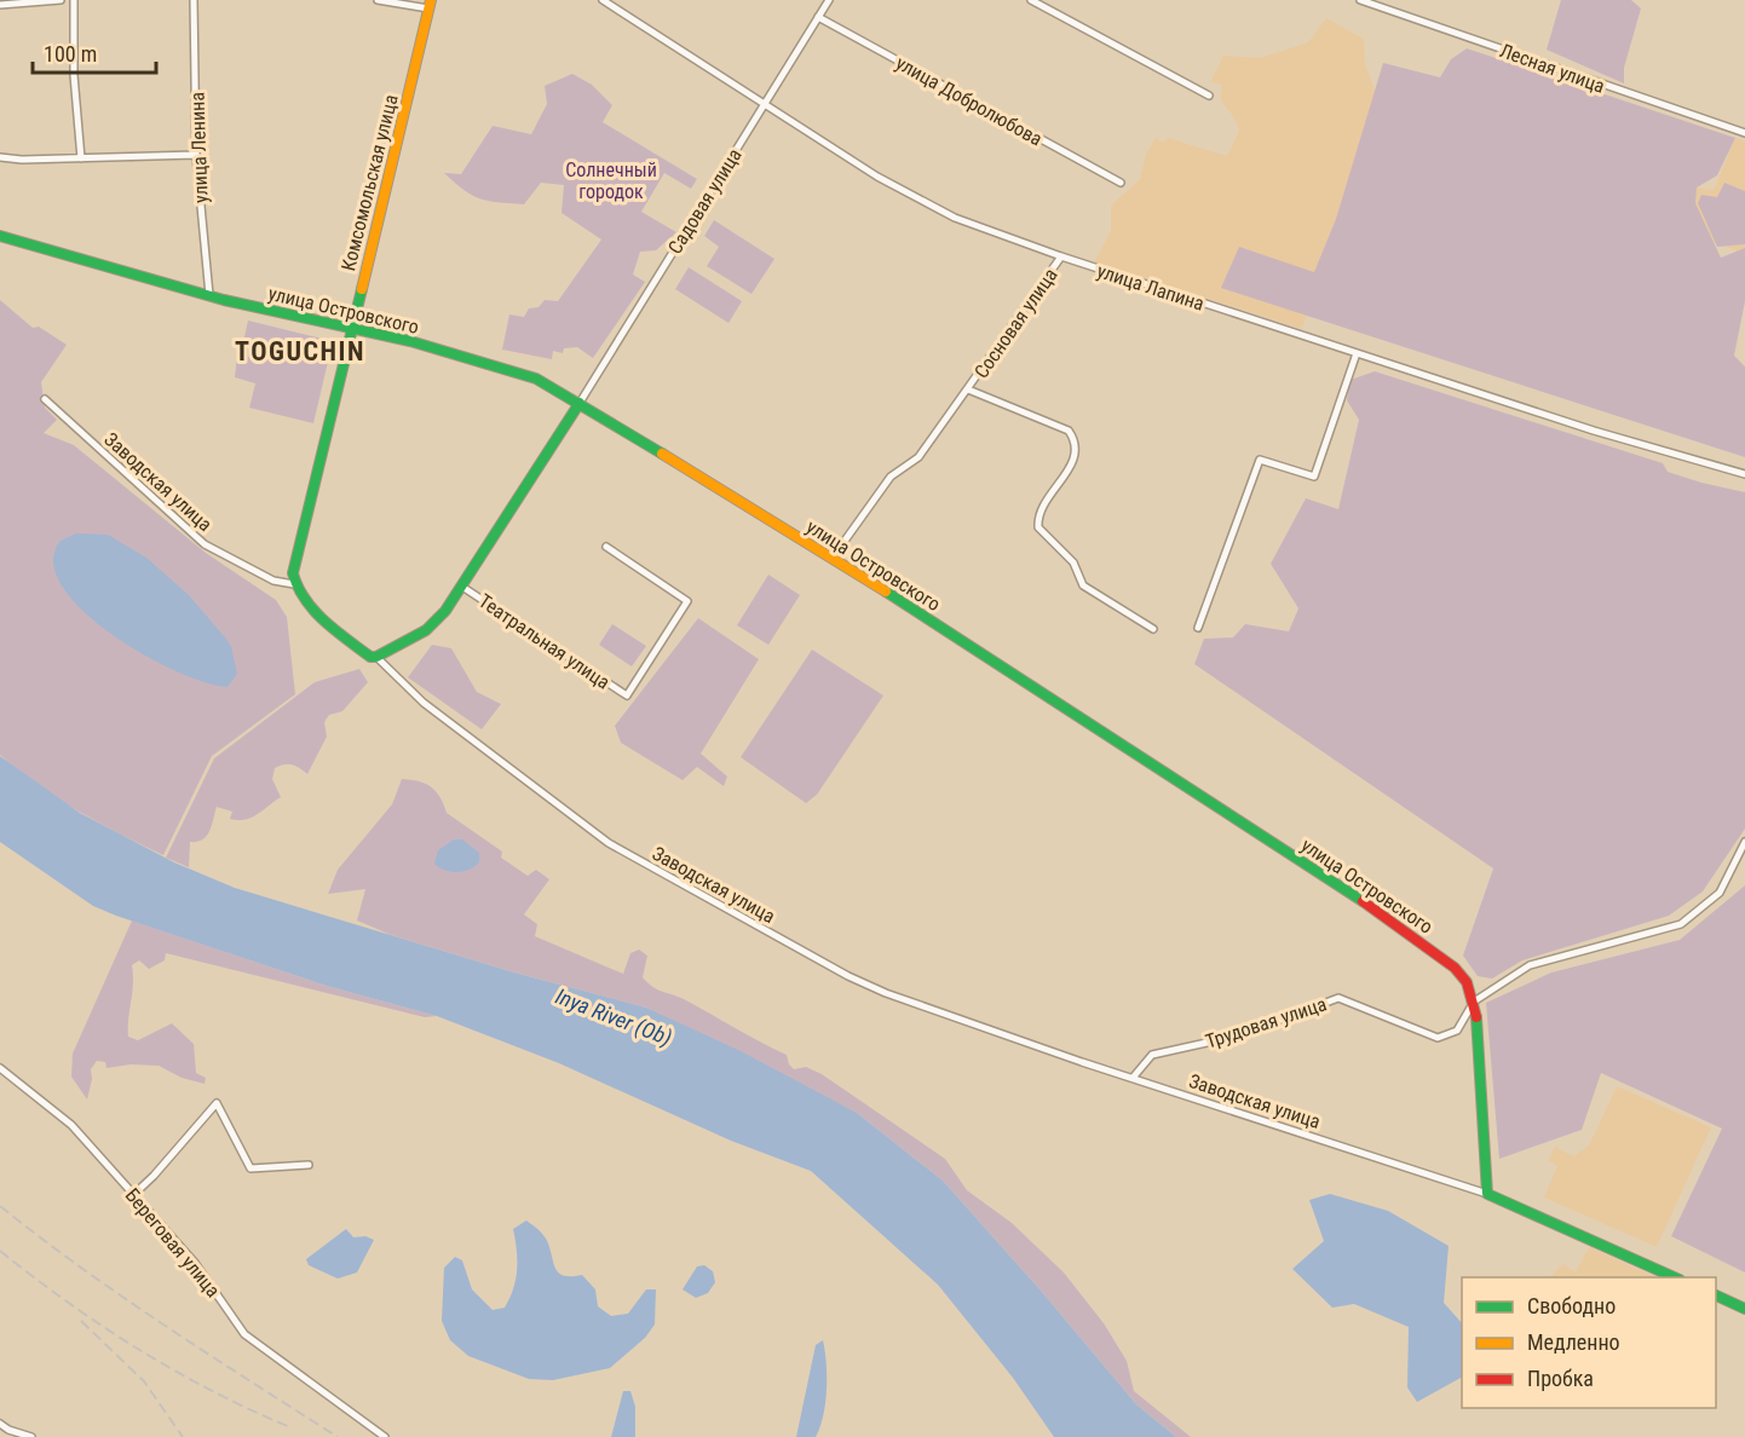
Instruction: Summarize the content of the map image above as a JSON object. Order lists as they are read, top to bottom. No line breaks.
{"streets":{"street":["Лесная улица","улица Добролюбова","улица Ленина","Комсомольская улица","Садовая улица","улица Лапина","улица Островского","Сосновая улица","Заводская улица","Театральная улица","Трудовая улица","Береговая улица"]},"crossings":[["улица Добролюбова","Садовая улица"],["улица Ленина","улица Островского"],["Комсомольская улица","улица Островского"],["Комсомольская улица","Заводская улица"],["Садовая улица","улица Лапина"],["Садовая улица","улица Островского"],["улица Лапина","Сосновая улица"],["улица Островского","Сосновая улица"],["улица Островского","Заводская улица"],["улица Островского","Трудовая улица"],["Заводская улица","Трудовая улица"]],"districts":["TOGUCHIN"],"water":["Inya River (Ob)"],"parks":["Солнечный городок"],"legend":["Свободно","Медленно","Пробка"],"scale_bar":"100 m"}
